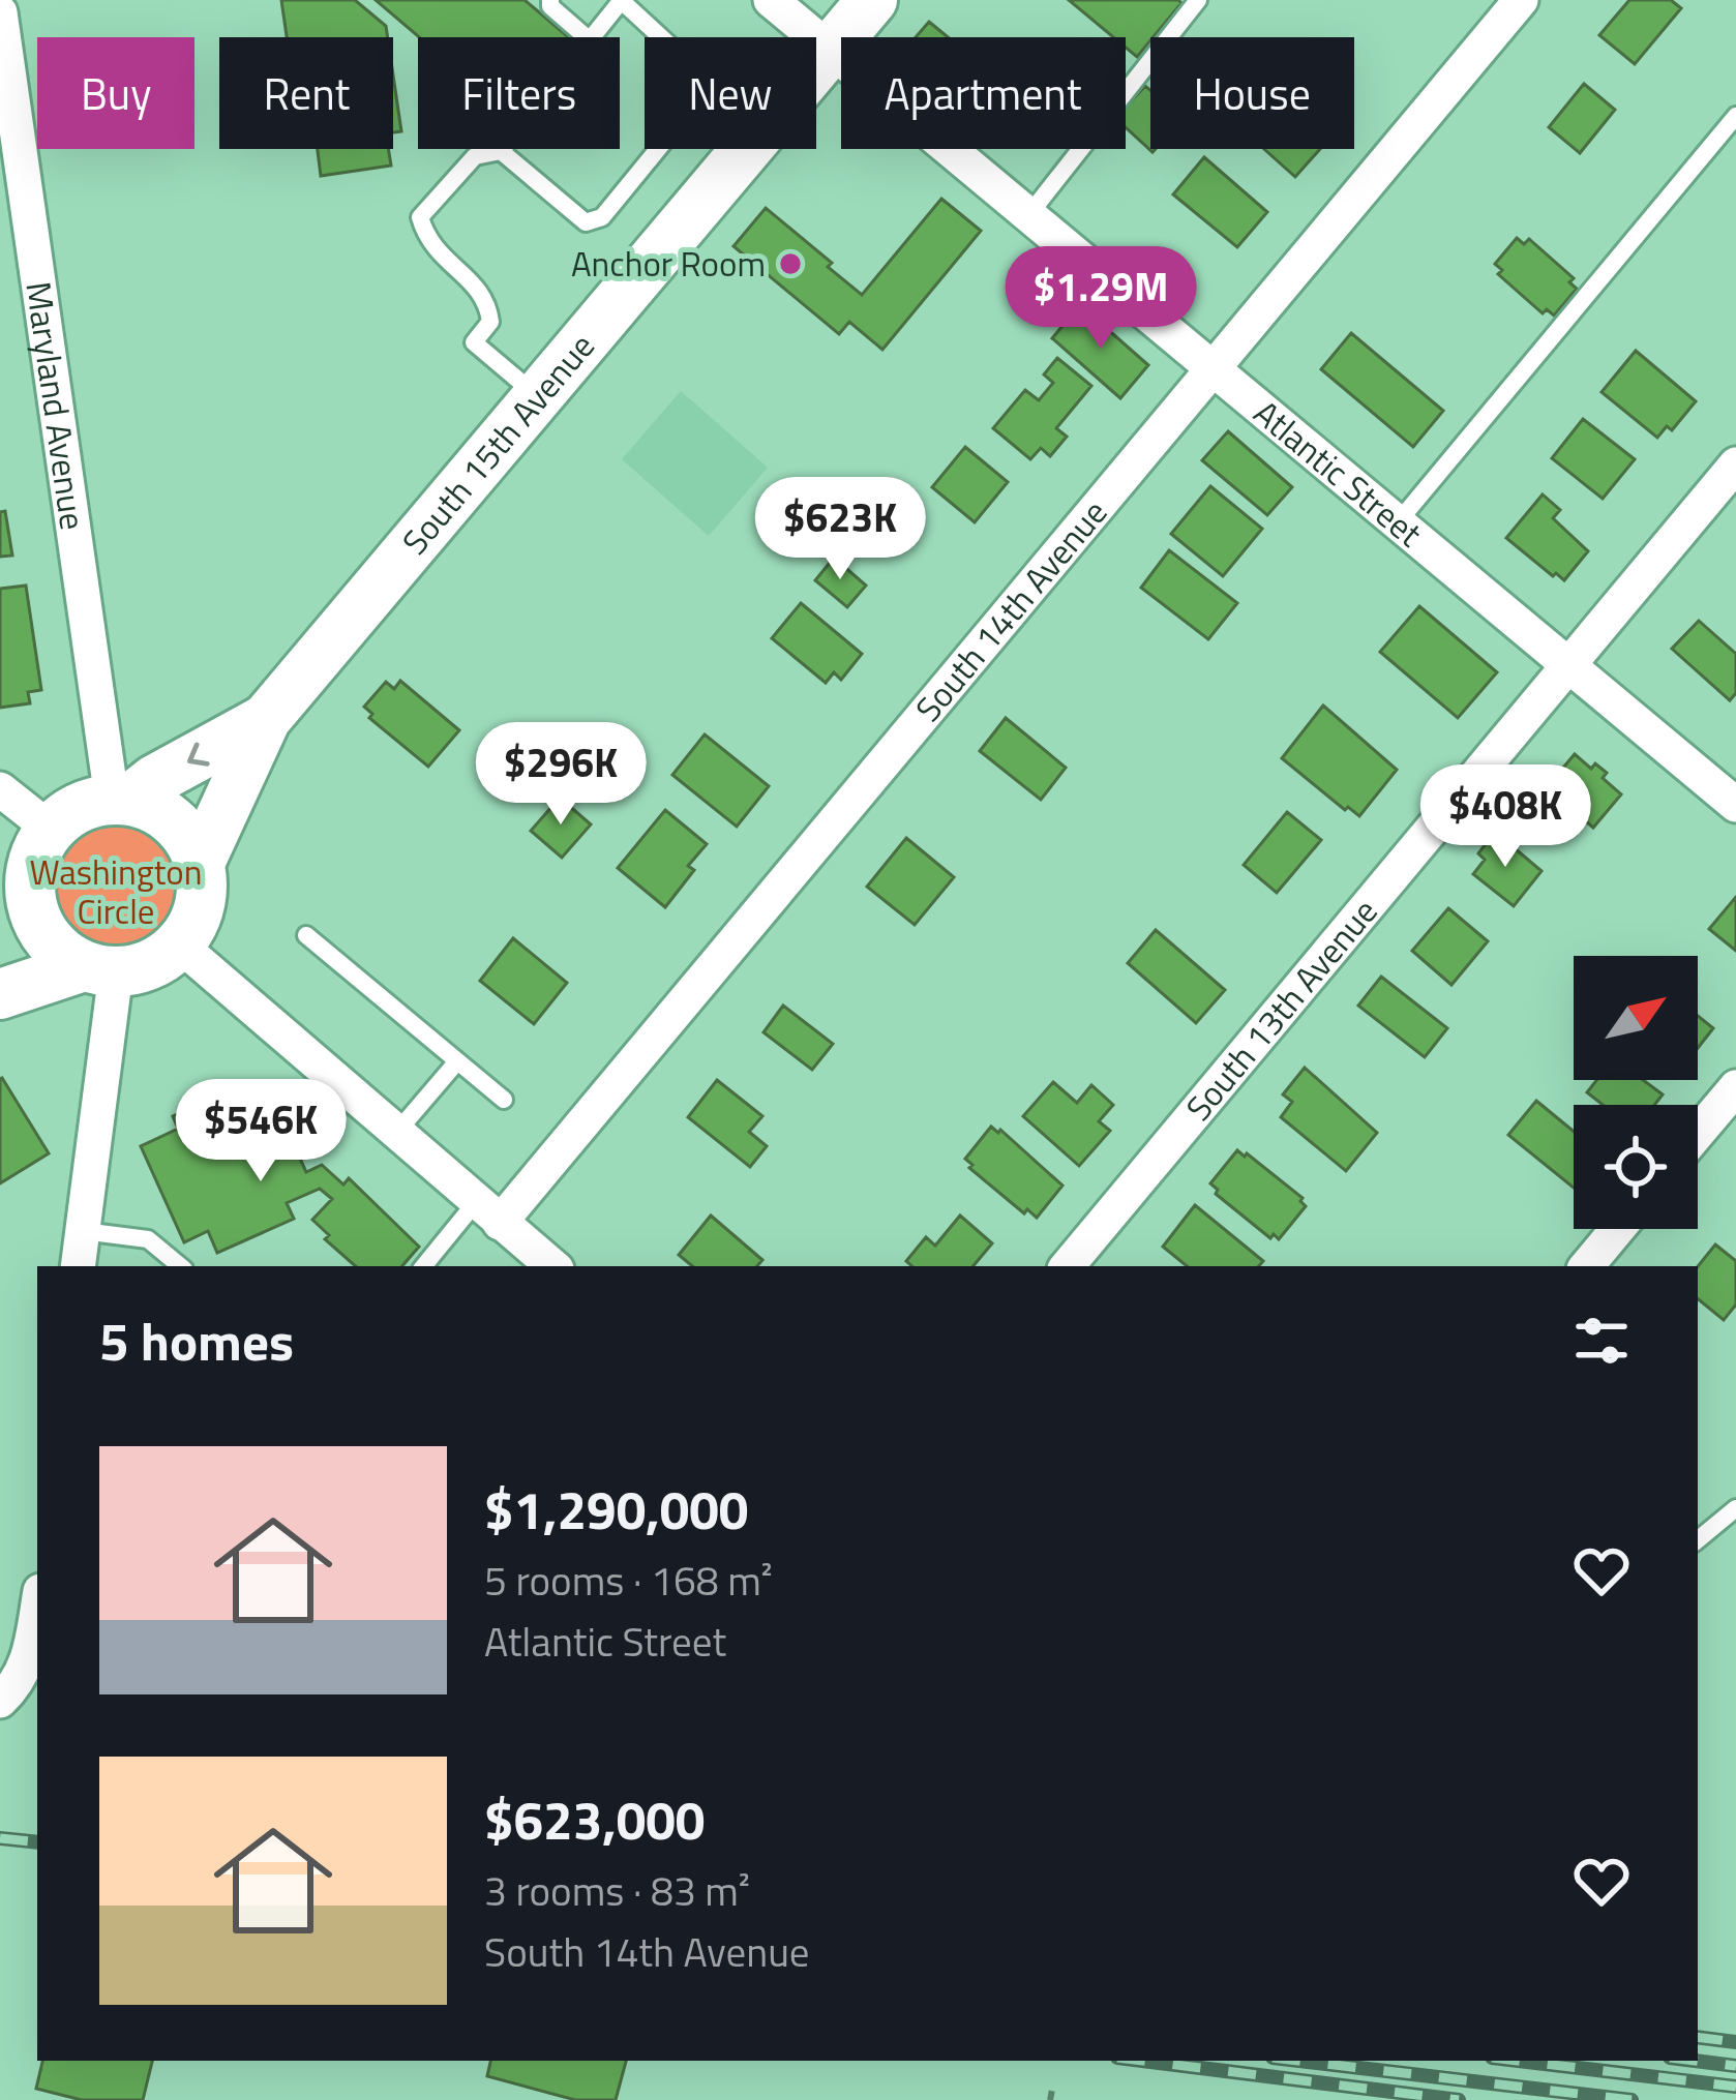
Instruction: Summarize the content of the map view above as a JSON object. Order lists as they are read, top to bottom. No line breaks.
{"streets":{"main road":["South 15th Avenue"],"street":["Maryland Avenue","Atlantic Street","South 14th Avenue","South 13th Avenue"]},"crossings":[["Maryland Avenue","South 15th Avenue"],["South 15th Avenue","Atlantic Street"],["Atlantic Street","South 14th Avenue"],["Atlantic Street","South 13th Avenue"]],"parks":["Washington Circle"],"places":["Anchor Room"],"north":"top right","page":{"chip":["Buy","Rent","Filters","New","Apartment","House"],"price":["$1.29M","$623K","$296K","$408K","$546K"],"heading":"5 homes","list":[{"name":"$1,290,000","note":"5 rooms · 168 m² · Atlantic Street"},{"name":"$623,000","note":"3 rooms · 83 m² · South 14th Avenue"}]}}
